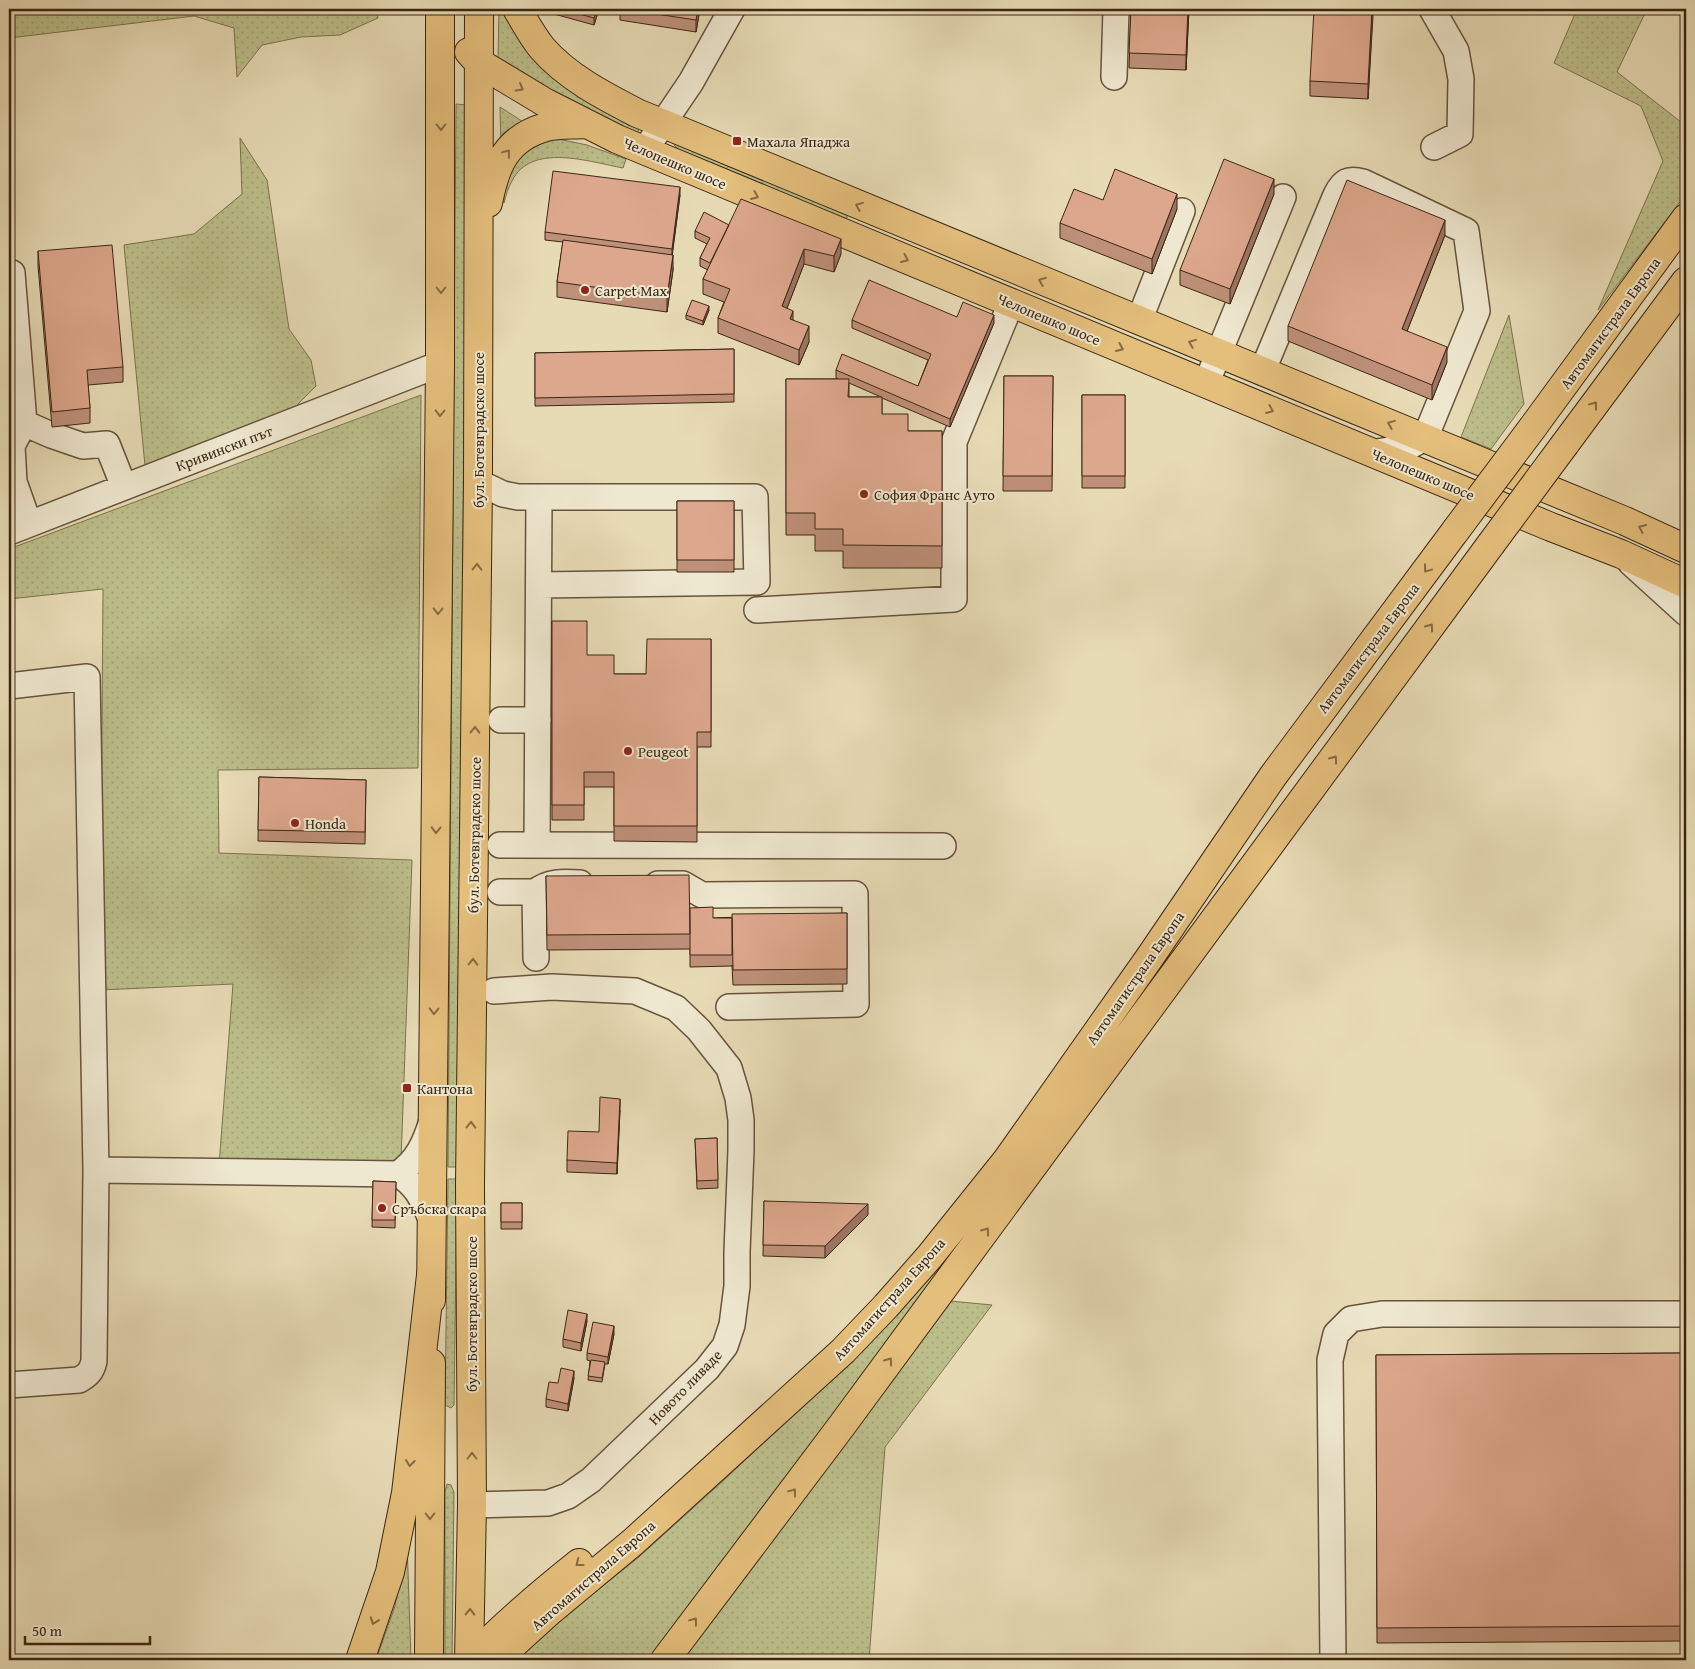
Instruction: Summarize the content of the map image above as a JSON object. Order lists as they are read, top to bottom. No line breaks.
{"streets":{"main road":["Челопешко шосе","Автомагистрала Европа","бул. Ботевградско шосе"],"street":["Кривински път","Новото ливаде"]},"crossings":[["Челопешко шосе","бул. Ботевградско шосе"],["бул. Ботевградско шосе","Новото ливаде"]],"places":{"transit":["Махала Япаджа","Кантона"],"other":["Carpet Max","София Франс Ауто","Peugeot","Honda","Сръбска скара"]},"scale_bar":"50 m"}
